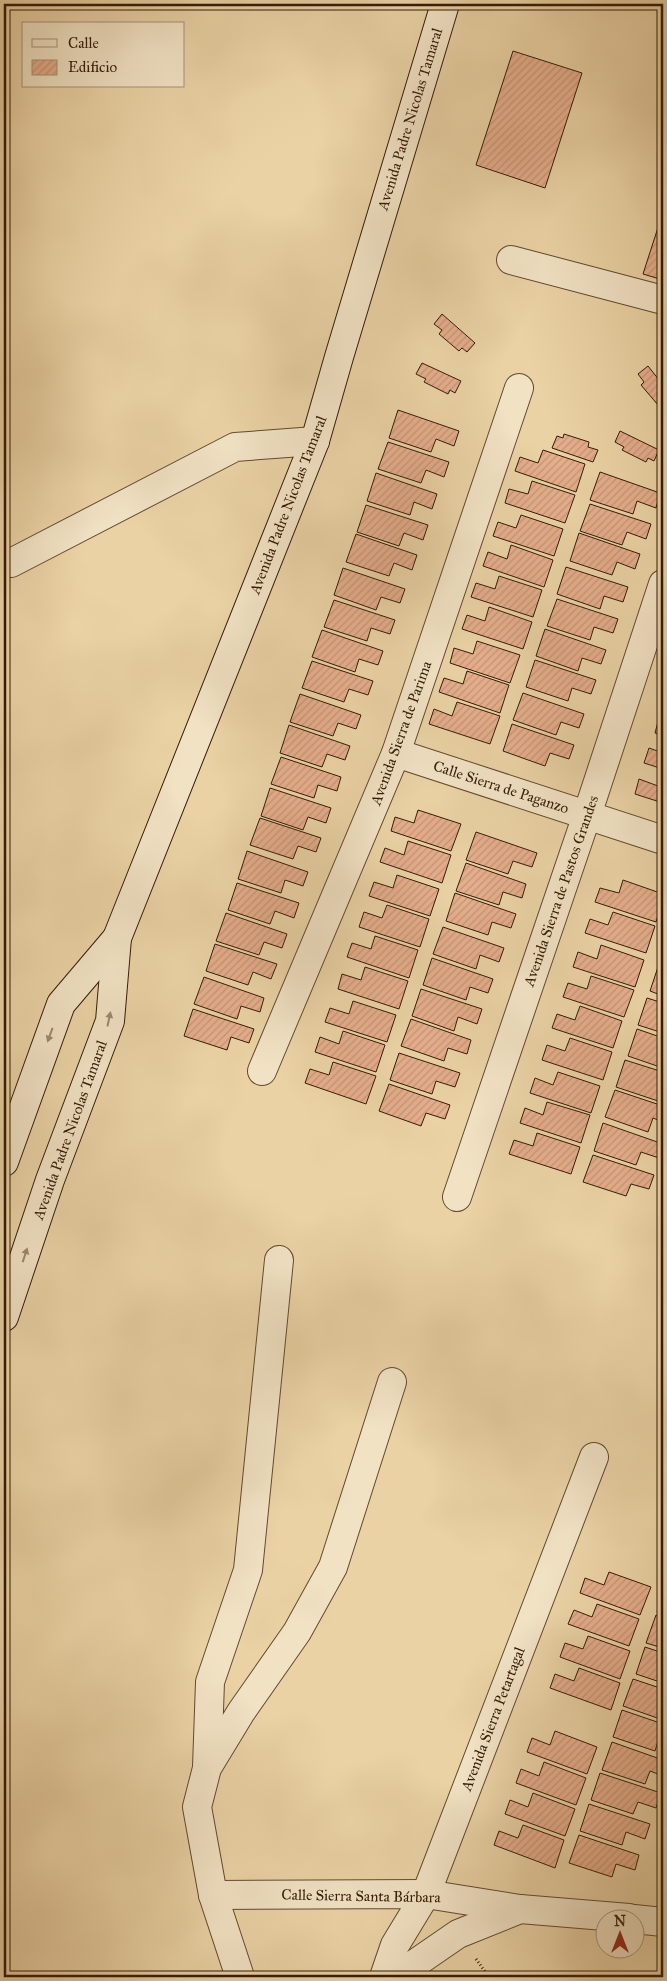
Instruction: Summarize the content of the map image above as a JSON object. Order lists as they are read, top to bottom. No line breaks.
{"streets":{"street":["Avenida Padre Nicolas Tamaral","Avenida Sierra de Parima","Calle Sierra de Paganzo","Avenida Sierra de Pastos Grandes","Avenida Sierra Petartagal","Calle Sierra Santa Bárbara"]},"crossings":[["Avenida Sierra de Parima","Calle Sierra de Paganzo"],["Calle Sierra de Paganzo","Avenida Sierra de Pastos Grandes"],["Avenida Sierra Petartagal","Calle Sierra Santa Bárbara"]],"legend":["Calle","Edificio"],"north":"top"}
